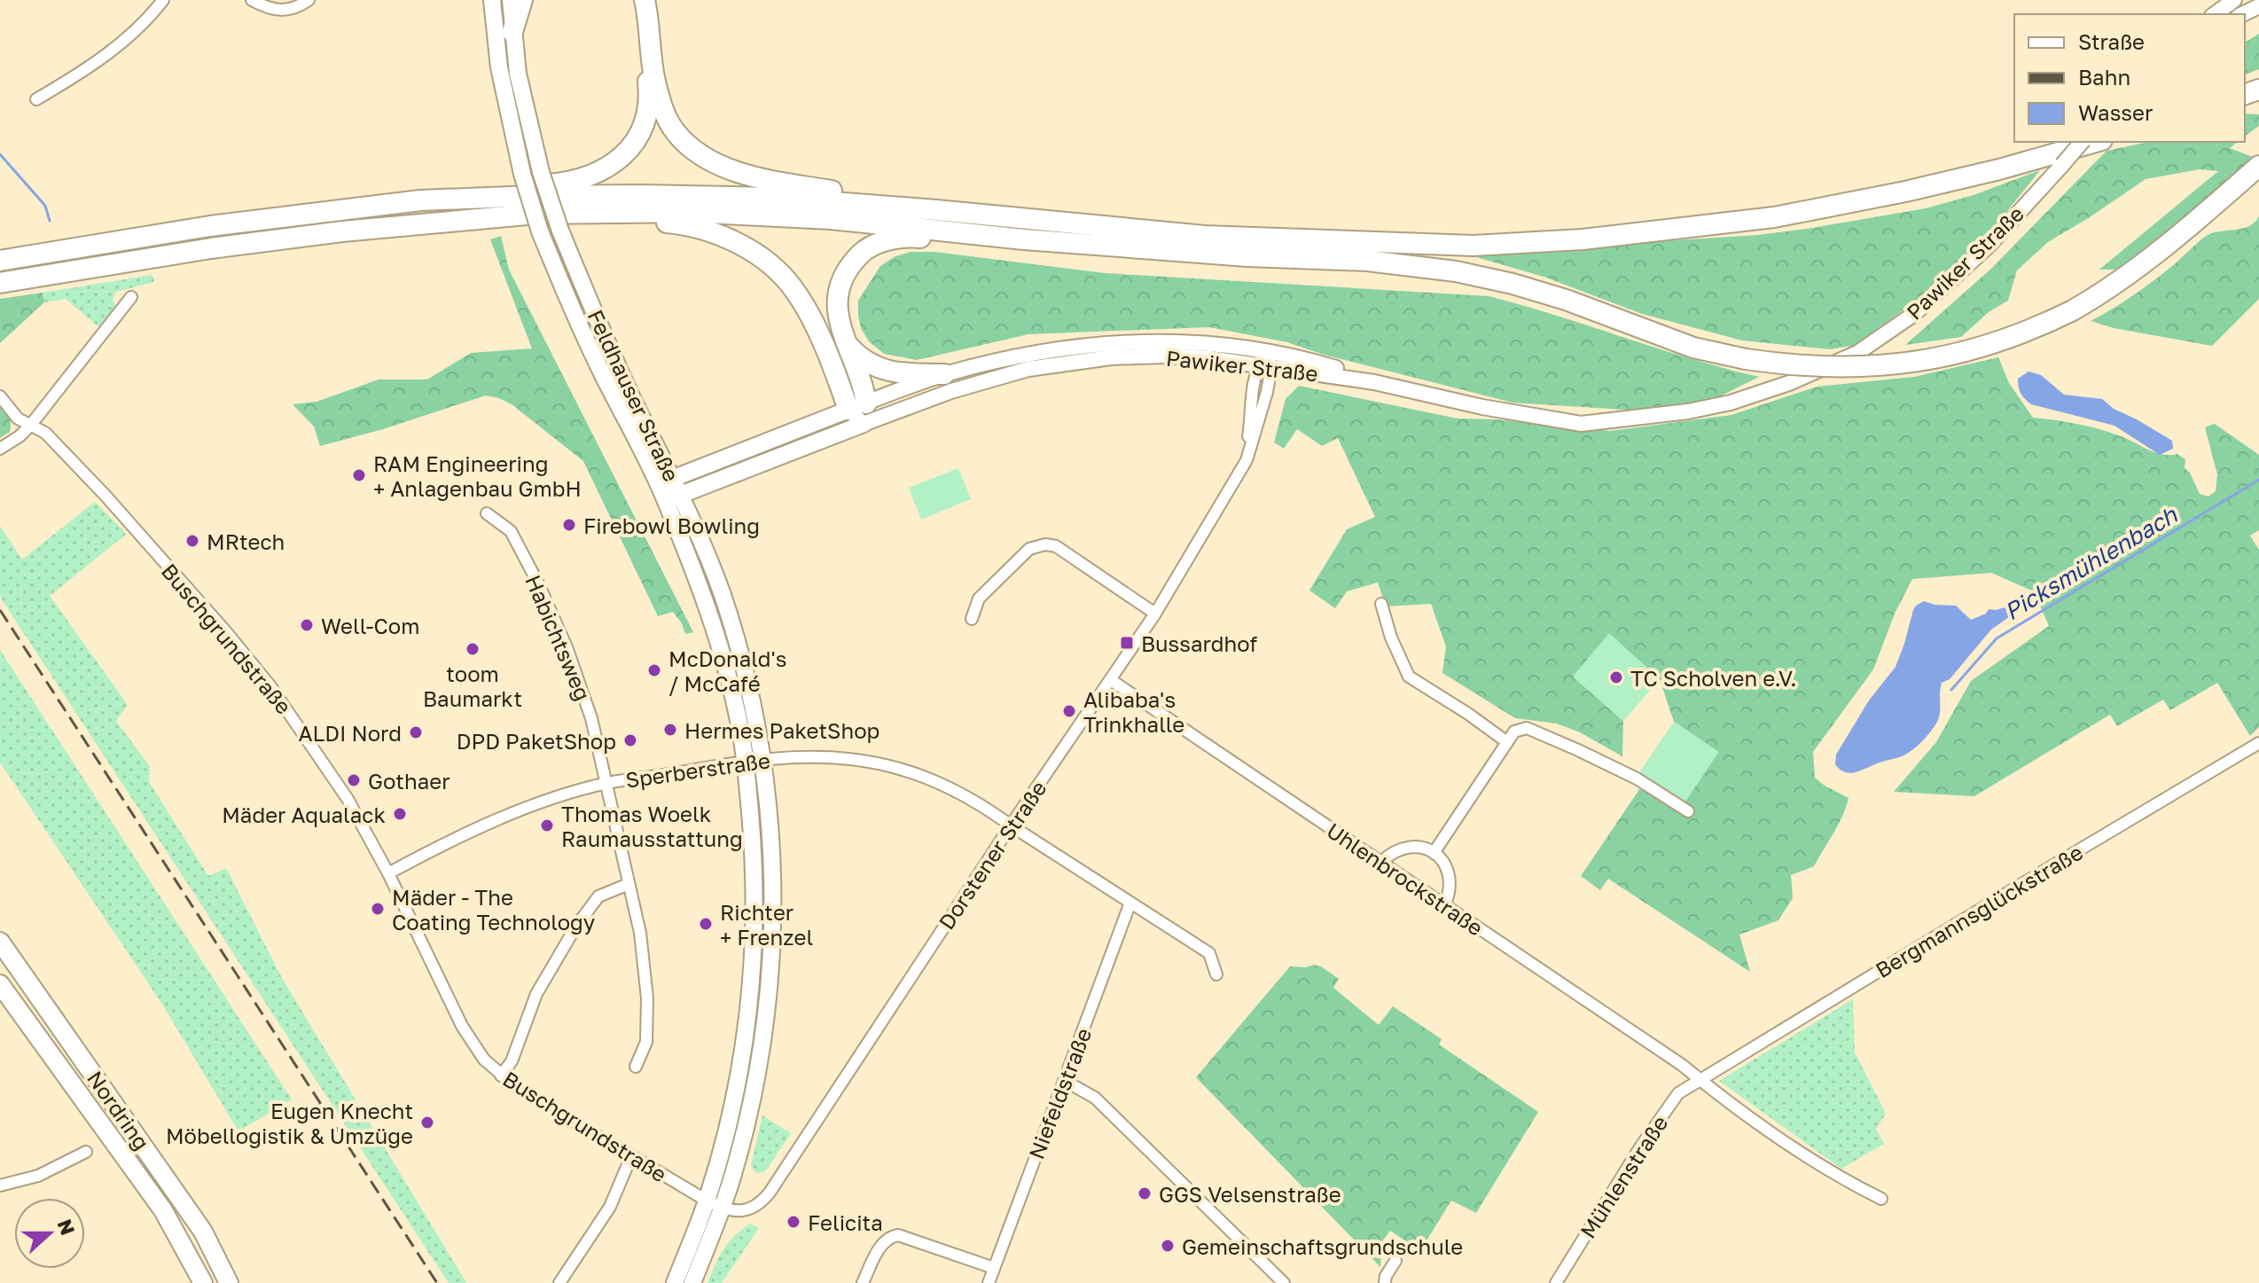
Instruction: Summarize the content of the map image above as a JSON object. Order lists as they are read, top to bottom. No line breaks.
{"streets":{"main road":["Pawiker Straße","Feldhauser Straße","Nordring"],"street":["Habichtsweg","Buschgrundstraße","Sperberstraße","Dorstener Straße","Uhlenbrockstraße","Bergmannsglückstraße","Niefeldstraße","Mühlenstraße"]},"crossings":[["Pawiker Straße","Feldhauser Straße"],["Pawiker Straße","Dorstener Straße"],["Feldhauser Straße","Buschgrundstraße"],["Feldhauser Straße","Sperberstraße"],["Feldhauser Straße","Dorstener Straße"],["Habichtsweg","Sperberstraße"],["Buschgrundstraße","Sperberstraße"],["Sperberstraße","Dorstener Straße"],["Dorstener Straße","Uhlenbrockstraße"],["Uhlenbrockstraße","Bergmannsglückstraße"],["Uhlenbrockstraße","Mühlenstraße"],["Bergmannsglückstraße","Mühlenstraße"]],"water":["Picksmühlenbach"],"places":{"other":["RAM Engineering + Anlagenbau GmbH","Firebowl Bowling","MRtech","Well-Com","toom Baumarkt","McDonald's / McCafé","TC Scholven e.V.","Alibaba's Trinkhalle","Hermes PaketShop","ALDI Nord","DPD PaketShop","Gothaer","Mäder Aqualack","Thomas Woelk Raumausstattung","Mäder - The Coating Technology","Richter + Frenzel","Eugen Knecht Möbellogistik & Umzüge","GGS Velsenstraße","Felicita","Gemeinschaftsgrundschule"],"transit":["Bussardhof"]},"legend":["Straße","Bahn","Wasser"],"north":"right"}
